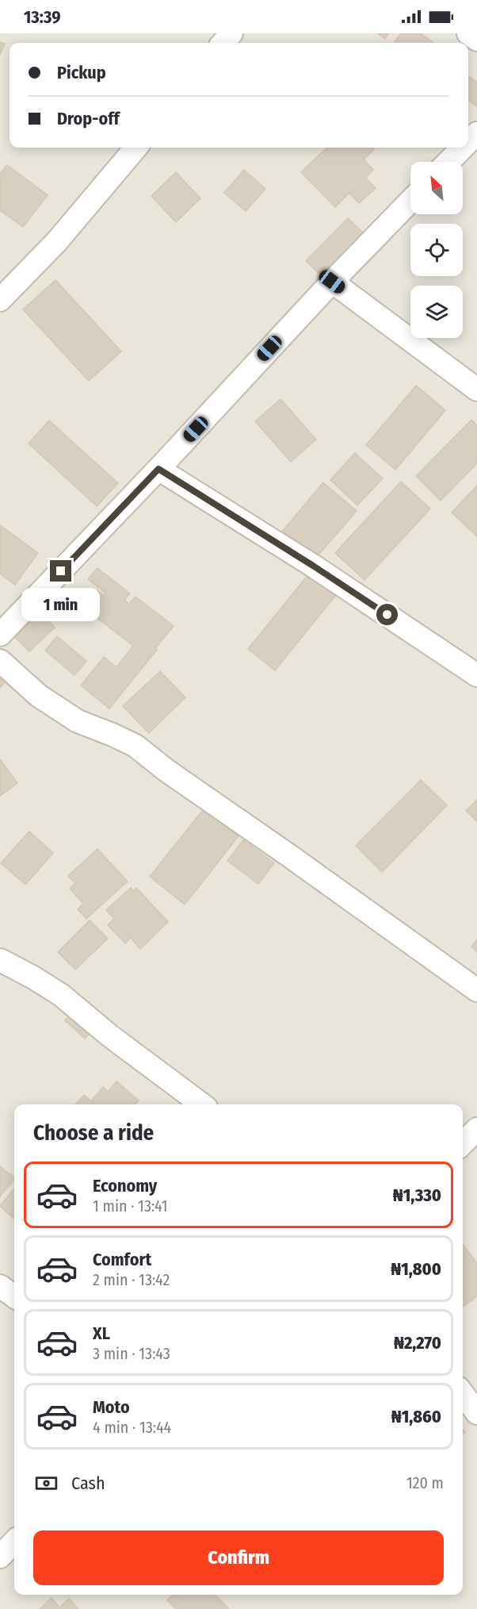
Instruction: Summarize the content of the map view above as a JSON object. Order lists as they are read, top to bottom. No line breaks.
{"north":"top left","page":{"status":"13:39","banner":["Pickup","Drop-off"],"bubble":"1 min","heading":"Choose a ride","list":[{"name":"Economy","note":"1 min · 13:41","value":"₦1,330"},{"name":"Comfort","note":"2 min · 13:42","value":"₦1,800"},{"name":"XL","note":"3 min · 13:43","value":"₦2,270"},{"name":"Moto","note":"4 min · 13:44","value":"₦1,860"}],"pay":["Cash","120 m"],"buttons":"Confirm"}}
